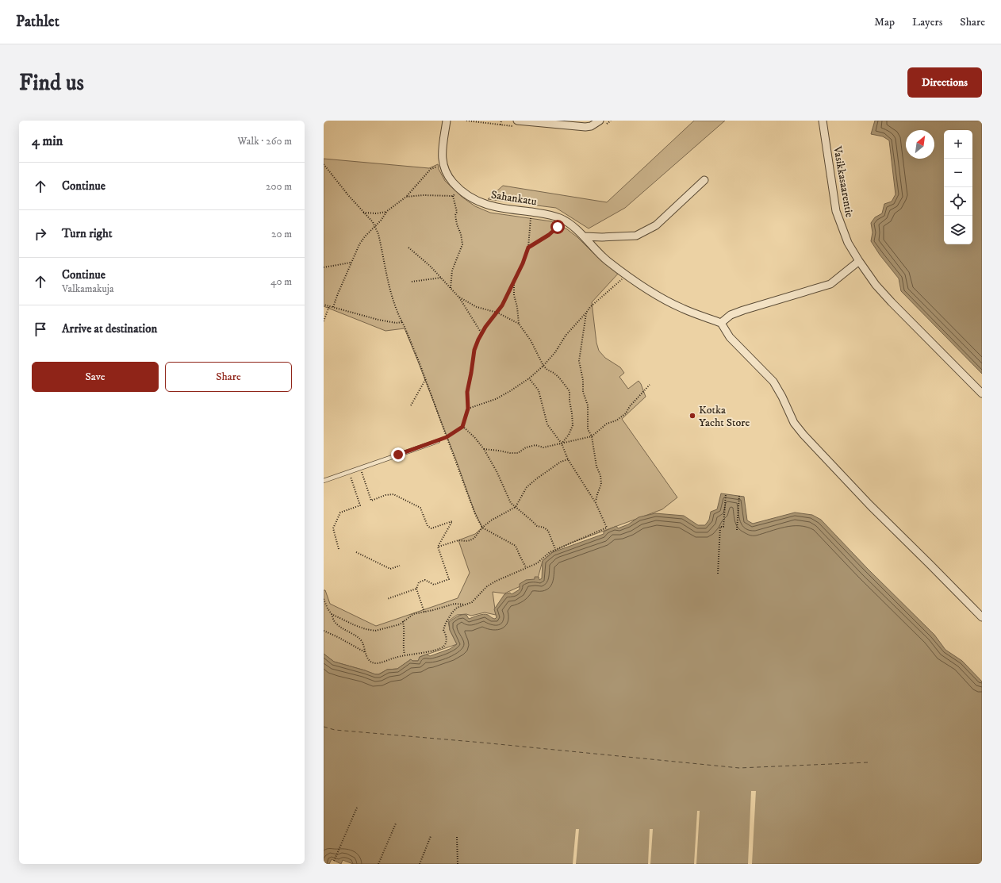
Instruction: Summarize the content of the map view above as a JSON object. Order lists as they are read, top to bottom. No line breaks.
{"streets":{"street":["Vasikkasaarentie","Sahankatu"]},"places":["Kotka Yacht Store"],"north":"top right","page":{"header":"Pathlet","nav":["Map","Layers","Share"],"buttons":["Directions",["Save","Share"]],"title":"Find us","heading":["4 min","Walk · 260 m"],"map_buttons":["+","−"],"list":[["Continue","200 m"],["Turn right","20 m"],["Continue","Valkamakuja","40 m"],"Arrive at destination"]}}
